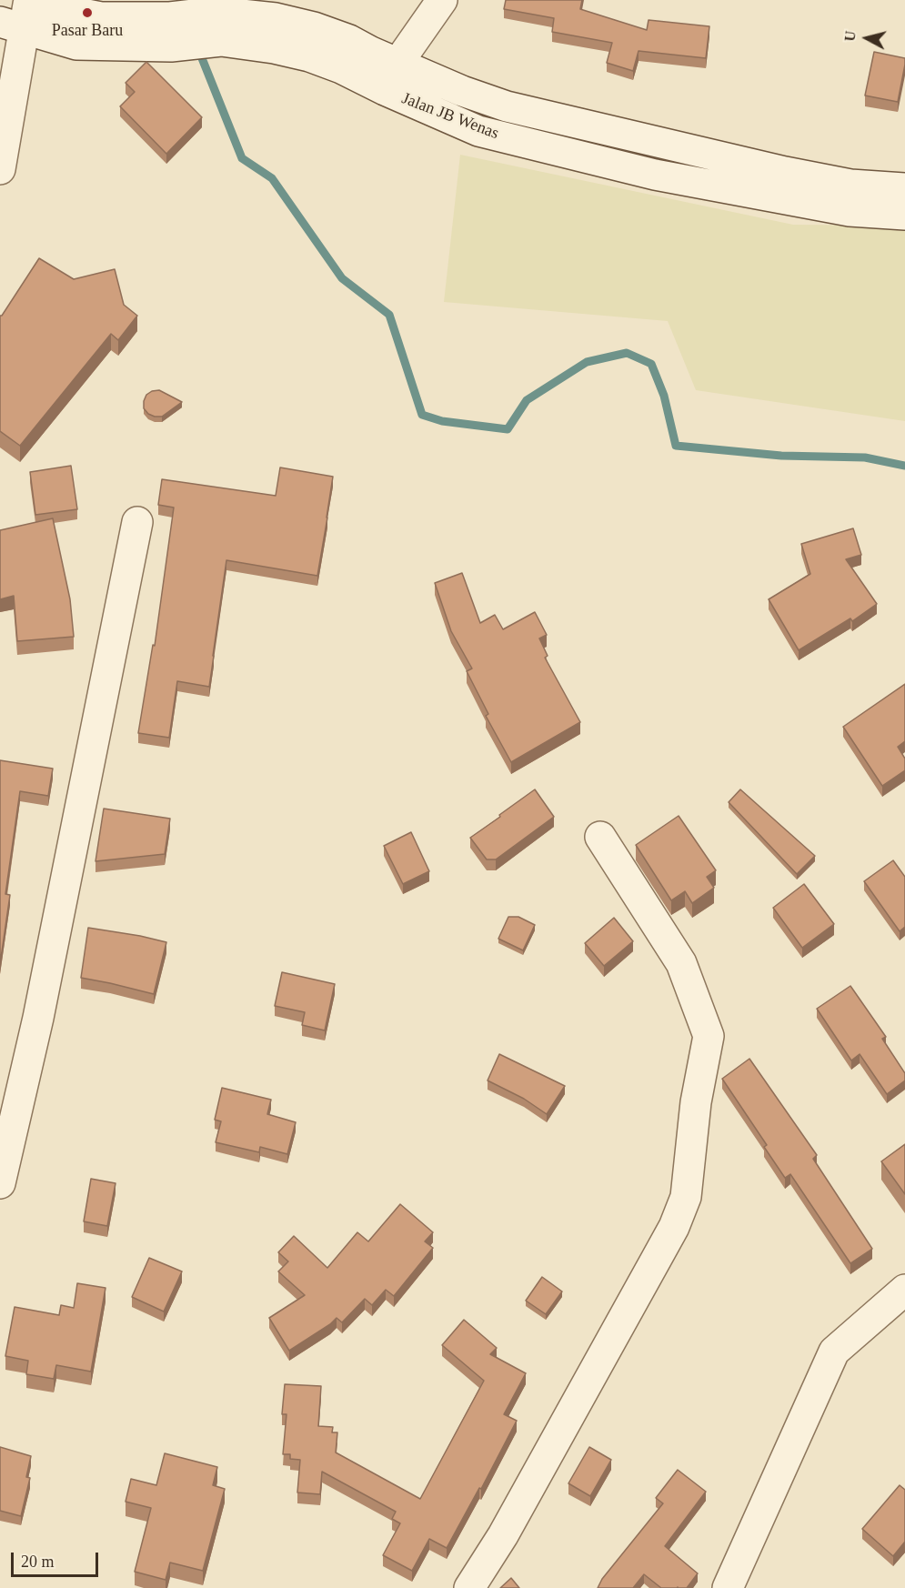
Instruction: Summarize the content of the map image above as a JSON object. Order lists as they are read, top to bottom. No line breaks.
{"streets":{"street":["Jalan JB Wenas"]},"places":["Pasar Baru"],"scale_bar":"20 m","north":"left"}
